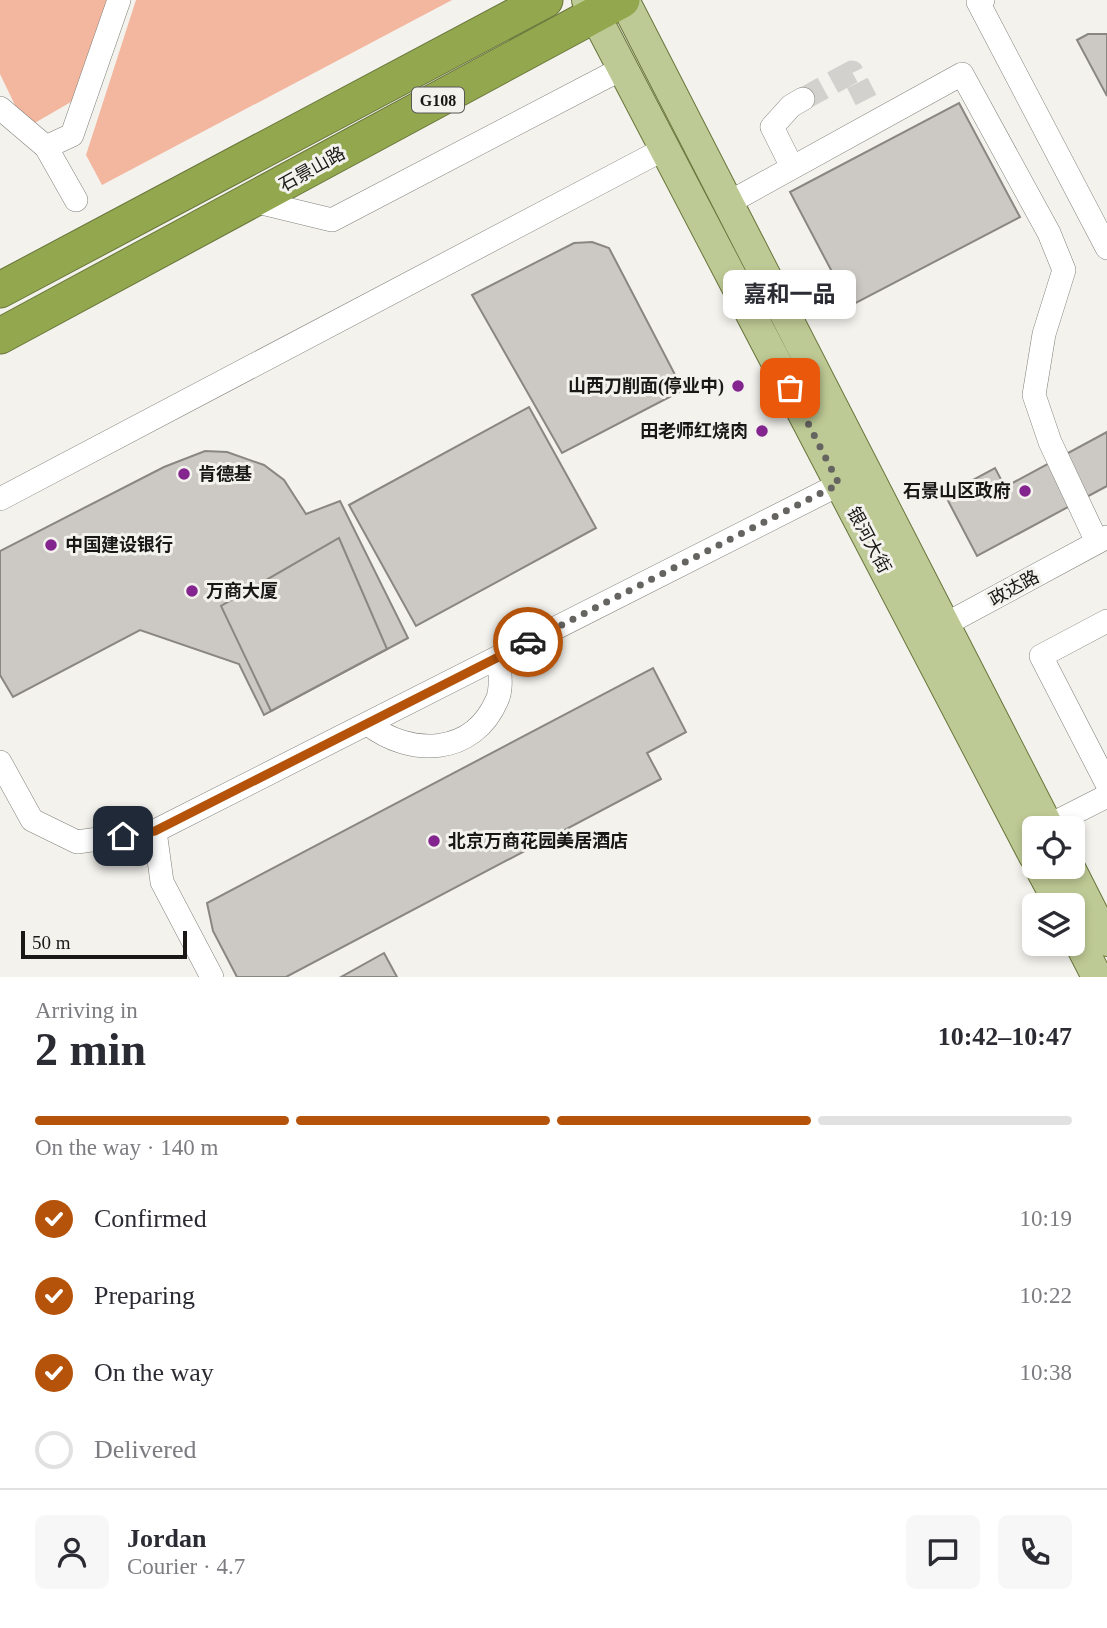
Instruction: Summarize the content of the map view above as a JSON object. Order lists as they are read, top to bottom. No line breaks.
{"streets":{"highway":["G108","石景山路"],"main road":["银河大街"],"street":["政达路"]},"crossings":[["石景山路","银河大街"],["银河大街","政达路"]],"places":["山西刀削面(停业中)","嘉和一品","田老师红烧肉","肯德基","石景山区政府","中国建设银行","万商大厦","北京万商花园美居酒店"],"scale_bar":"50 m","page":{"bubble":"嘉和一品","scale":"50 m","heading":["2 min","Arriving in","10:42–10:47"],"panel":["Jordan","Courier · 4.7"],"bar":"On the way · 140 m","list":[["Confirmed","10:19"],["Preparing","10:22"],["On the way","10:38"],"Delivered"]}}
